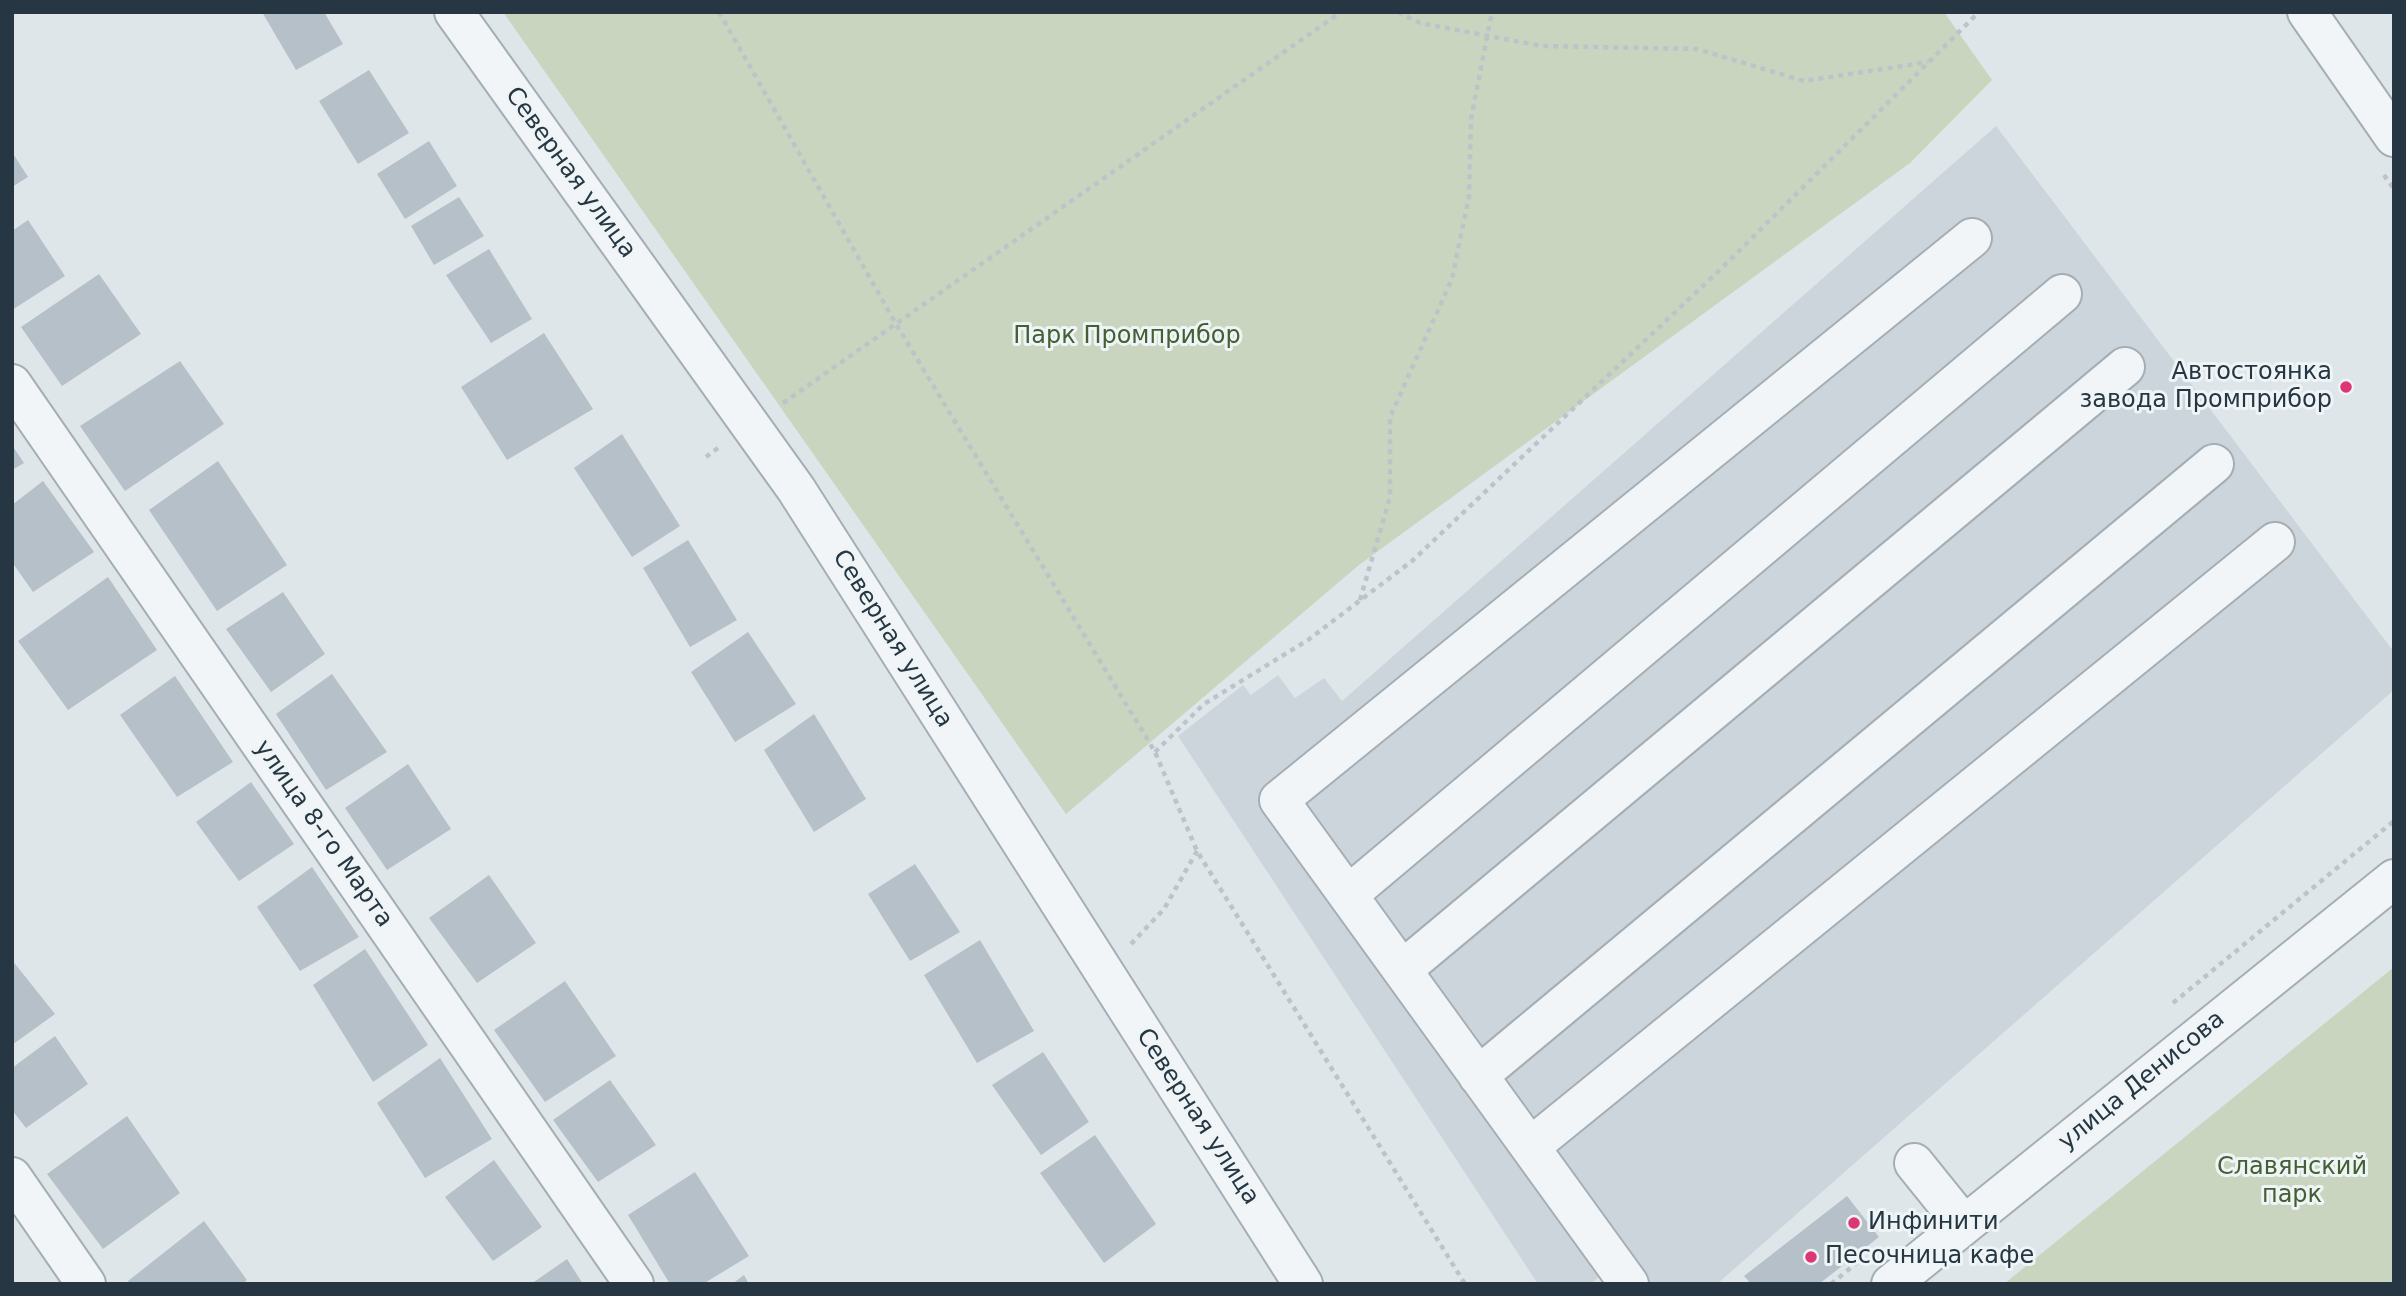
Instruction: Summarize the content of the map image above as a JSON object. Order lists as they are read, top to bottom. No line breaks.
{"streets":{"street":["Северная улица","улица 8-го Марта","улица Денисова"]},"parks":["Парк Промприбор","Славянский парк"],"places":["Автостоянка завода Промприбор","Инфинити","Песочница кафе"]}
